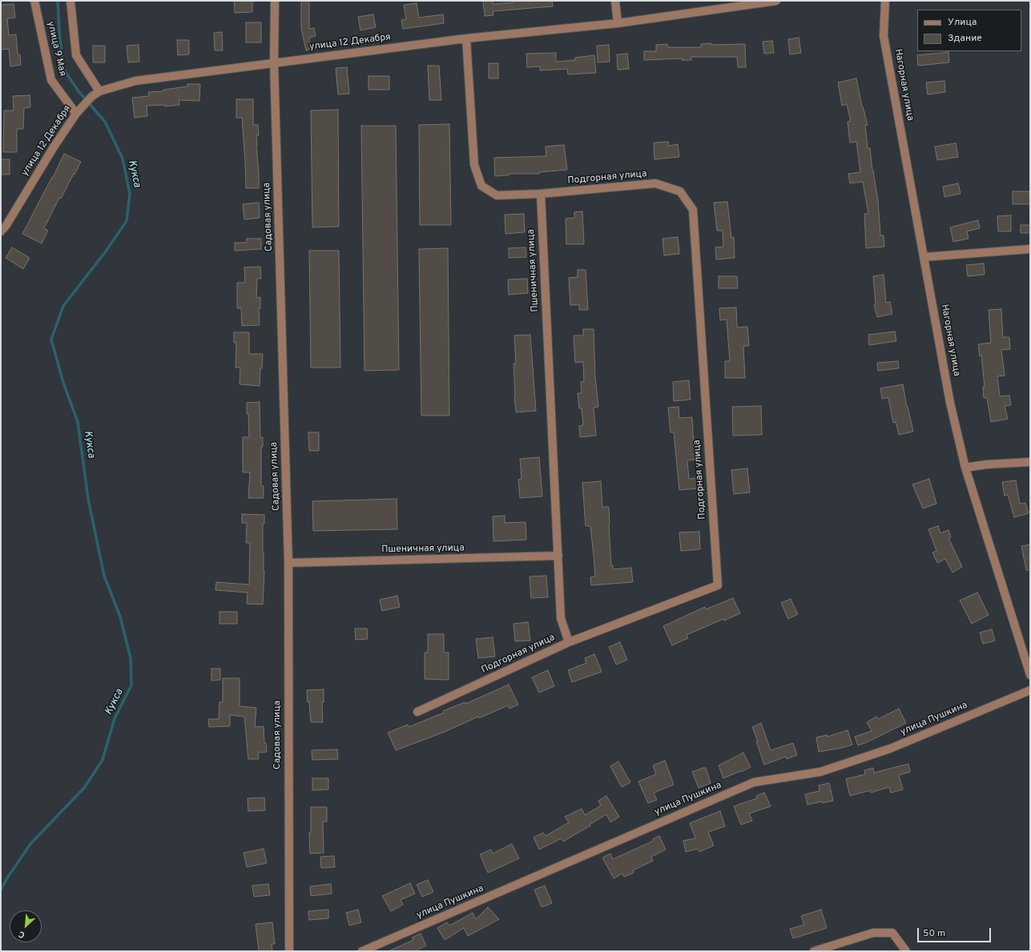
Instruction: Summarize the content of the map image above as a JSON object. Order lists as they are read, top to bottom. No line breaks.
{"streets":{"street":["улица 12 Декабря","улица 9 Мая","Нагорная улица","Подгорная улица","Садовая улица","Пшеничная улица","улица Пушкина"]},"crossings":[["улица 12 Декабря","улица 9 Мая"],["улица 12 Декабря","Садовая улица"],["Подгорная улица","Пшеничная улица"],["Садовая улица","Пшеничная улица"]],"water":["Кукса"],"legend":["Улица","Здание"],"scale_bar":"50 m","north":"bottom left"}
